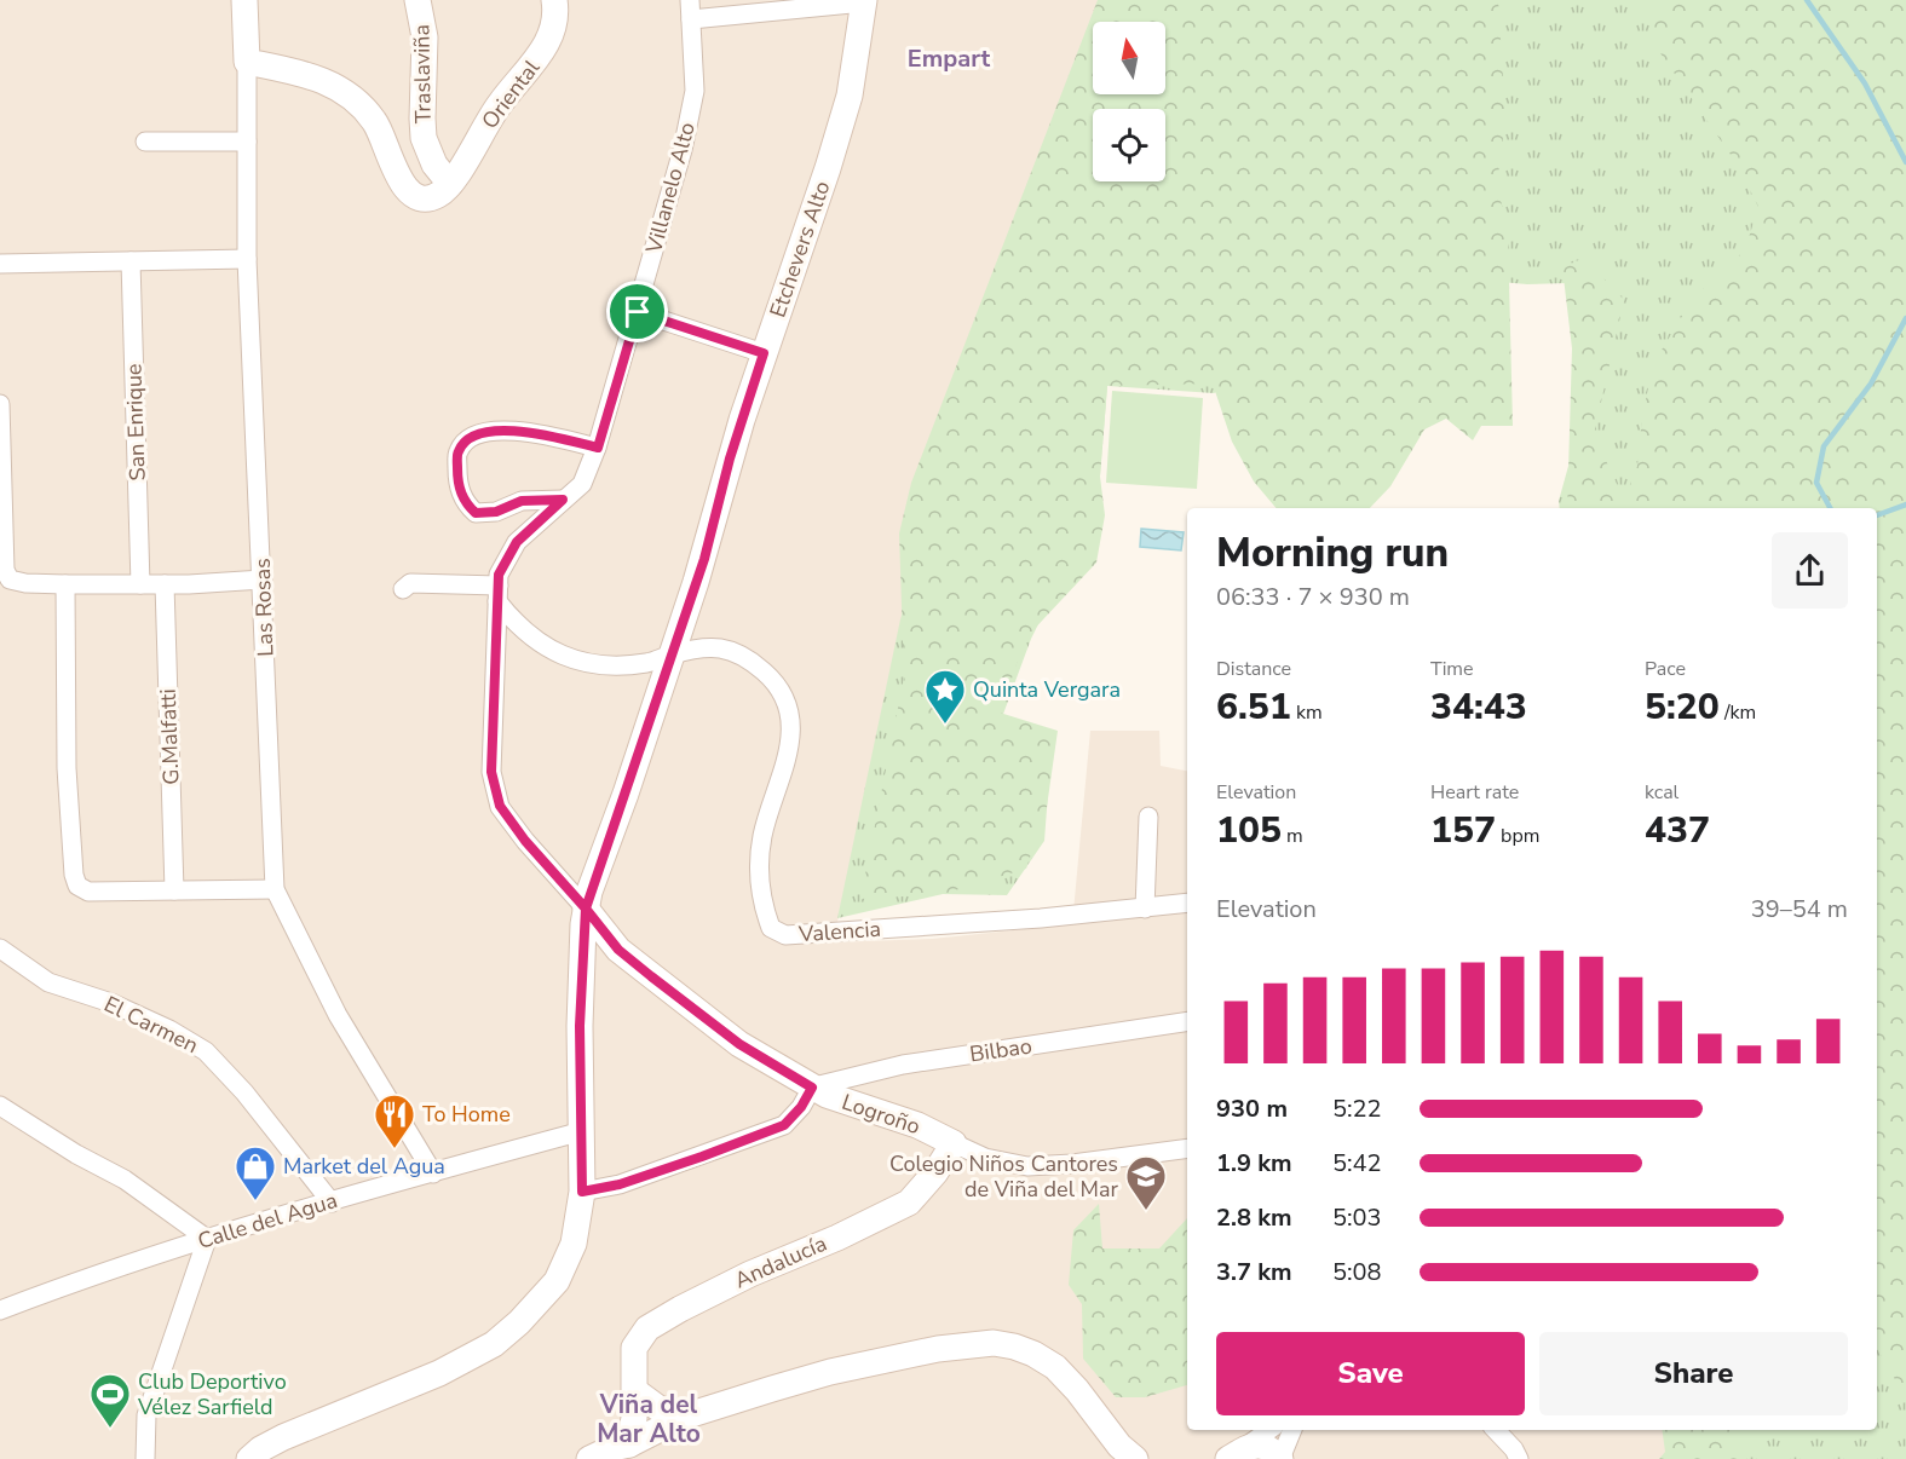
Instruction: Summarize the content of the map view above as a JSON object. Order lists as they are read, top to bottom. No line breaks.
{"streets":{"street":["Traslaviña","Oriental","Villanelo Alto","Etchevers Alto","San Enrique","Las Rosas","G.Malfatti","Valencia","El Carmen","Bilbao","Logroño","Calle del Agua","Andalucía"]},"crossings":[["Traslaviña","Oriental"],["Villanelo Alto","Etchevers Alto"],["Villanelo Alto","Logroño"],["Etchevers Alto","Valencia"],["Etchevers Alto","Logroño"],["Etchevers Alto","Calle del Agua"],["Las Rosas","Calle del Agua"],["El Carmen","Calle del Agua"],["Bilbao","Logroño"],["Logroño","Andalucía"]],"districts":["Empart","Viña del Mar Alto"],"places":{"place":["Quinta Vergara"],"restaurant":["To Home"],"shop":["Market del Agua"],"school or university":["Colegio Niños Cantores de Viña del Mar"],"sports":["Club Deportivo Vélez Sarfield"]},"north":"top","page":{"heading":["Morning run","06:33 · 7 × 930 m"],"stats":[["Distance","6.51 km"],["Time","34:43"],["Pace","5:20 /km"],["Elevation","105 m"],["Heart rate","157 bpm"],["kcal","437"]],"chart":["Elevation","39–54 m"],"list":[{"name":"930 m","note":"5:22"},{"name":"1.9 km","note":"5:42"},{"name":"2.8 km","note":"5:03"},{"name":"3.7 km","note":"5:08"}],"buttons":["Save","Share"]}}
